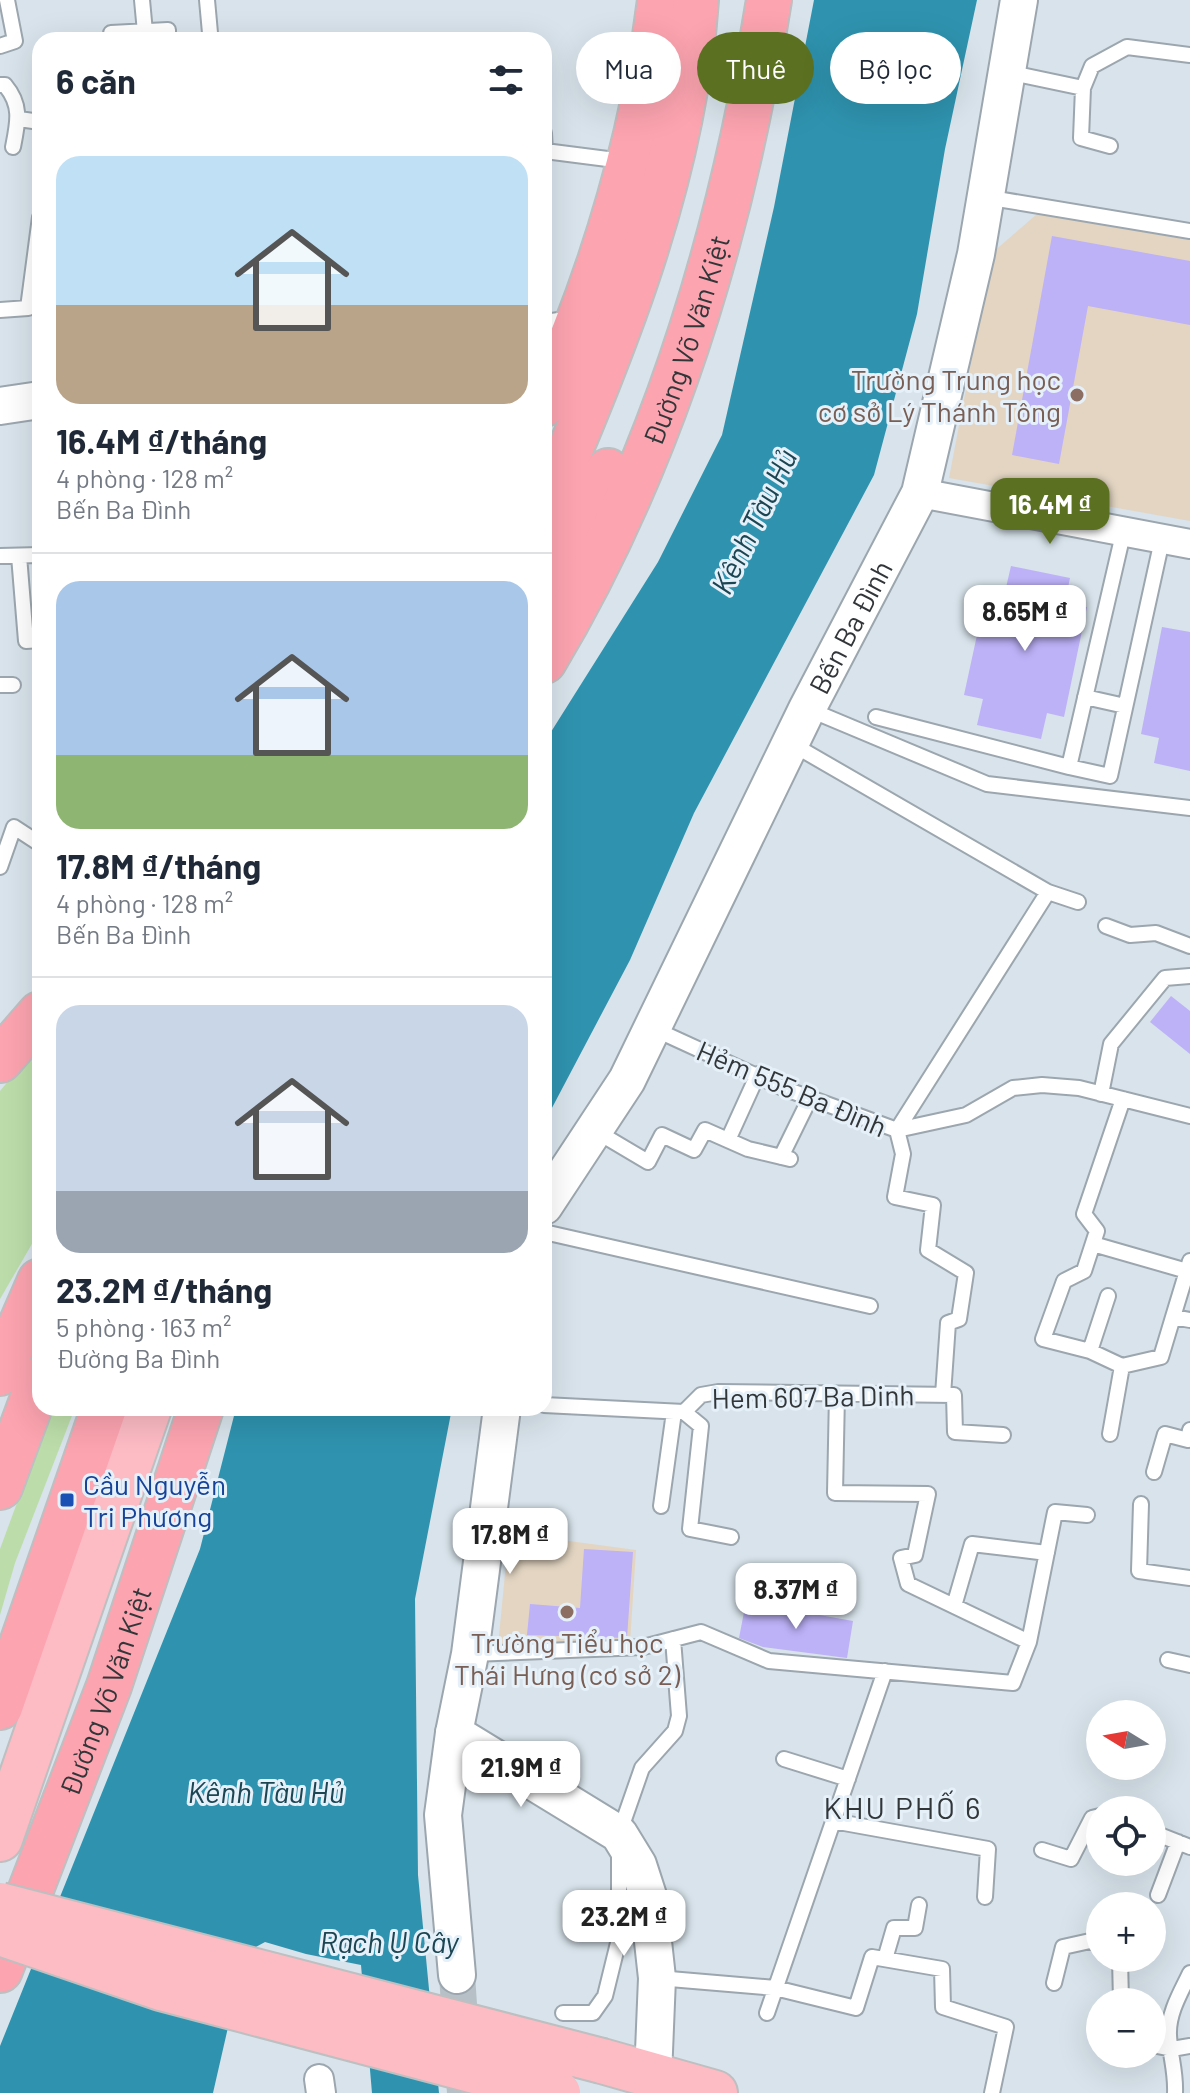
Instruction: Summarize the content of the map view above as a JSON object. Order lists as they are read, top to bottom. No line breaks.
{"streets":{"highway":["Đường Võ Văn Kiệt"],"street":["Bến Ba Đình"],"lane":["Hẻm 555 Ba Đình","Hem 607 Ba Dinh"]},"crossings":[["Bến Ba Đình","Hẻm 555 Ba Đình"],["Hẻm 555 Ba Đình","Hem 607 Ba Dinh"]],"districts":["KHU PHỐ 6"],"water":["Kênh Tàu Hủ","Rạch Ụ Cây"],"places":{"other":["Trường Trung học cơ sở Lý Thánh Tông","Trường Tiểu học Thái Hưng (cơ sở 2)"],"transit":["Cầu Nguyễn Tri Phương"]},"north":"left","page":{"chip":["Mua","Thuê","Bộ lọc"],"heading":"6 căn","list":[{"name":"16.4M ₫/tháng","note":"4 phòng · 128 m² · Bến Ba Đình"},{"name":"17.8M ₫/tháng","note":"4 phòng · 128 m² · Bến Ba Đình"},{"name":"23.2M ₫/tháng","note":"5 phòng · 163 m² · Đường Ba Đình"}],"price":["16.4M ₫","8.65M ₫","17.8M ₫","8.37M ₫","21.9M ₫","23.2M ₫"],"map_buttons":["+","−"]}}
